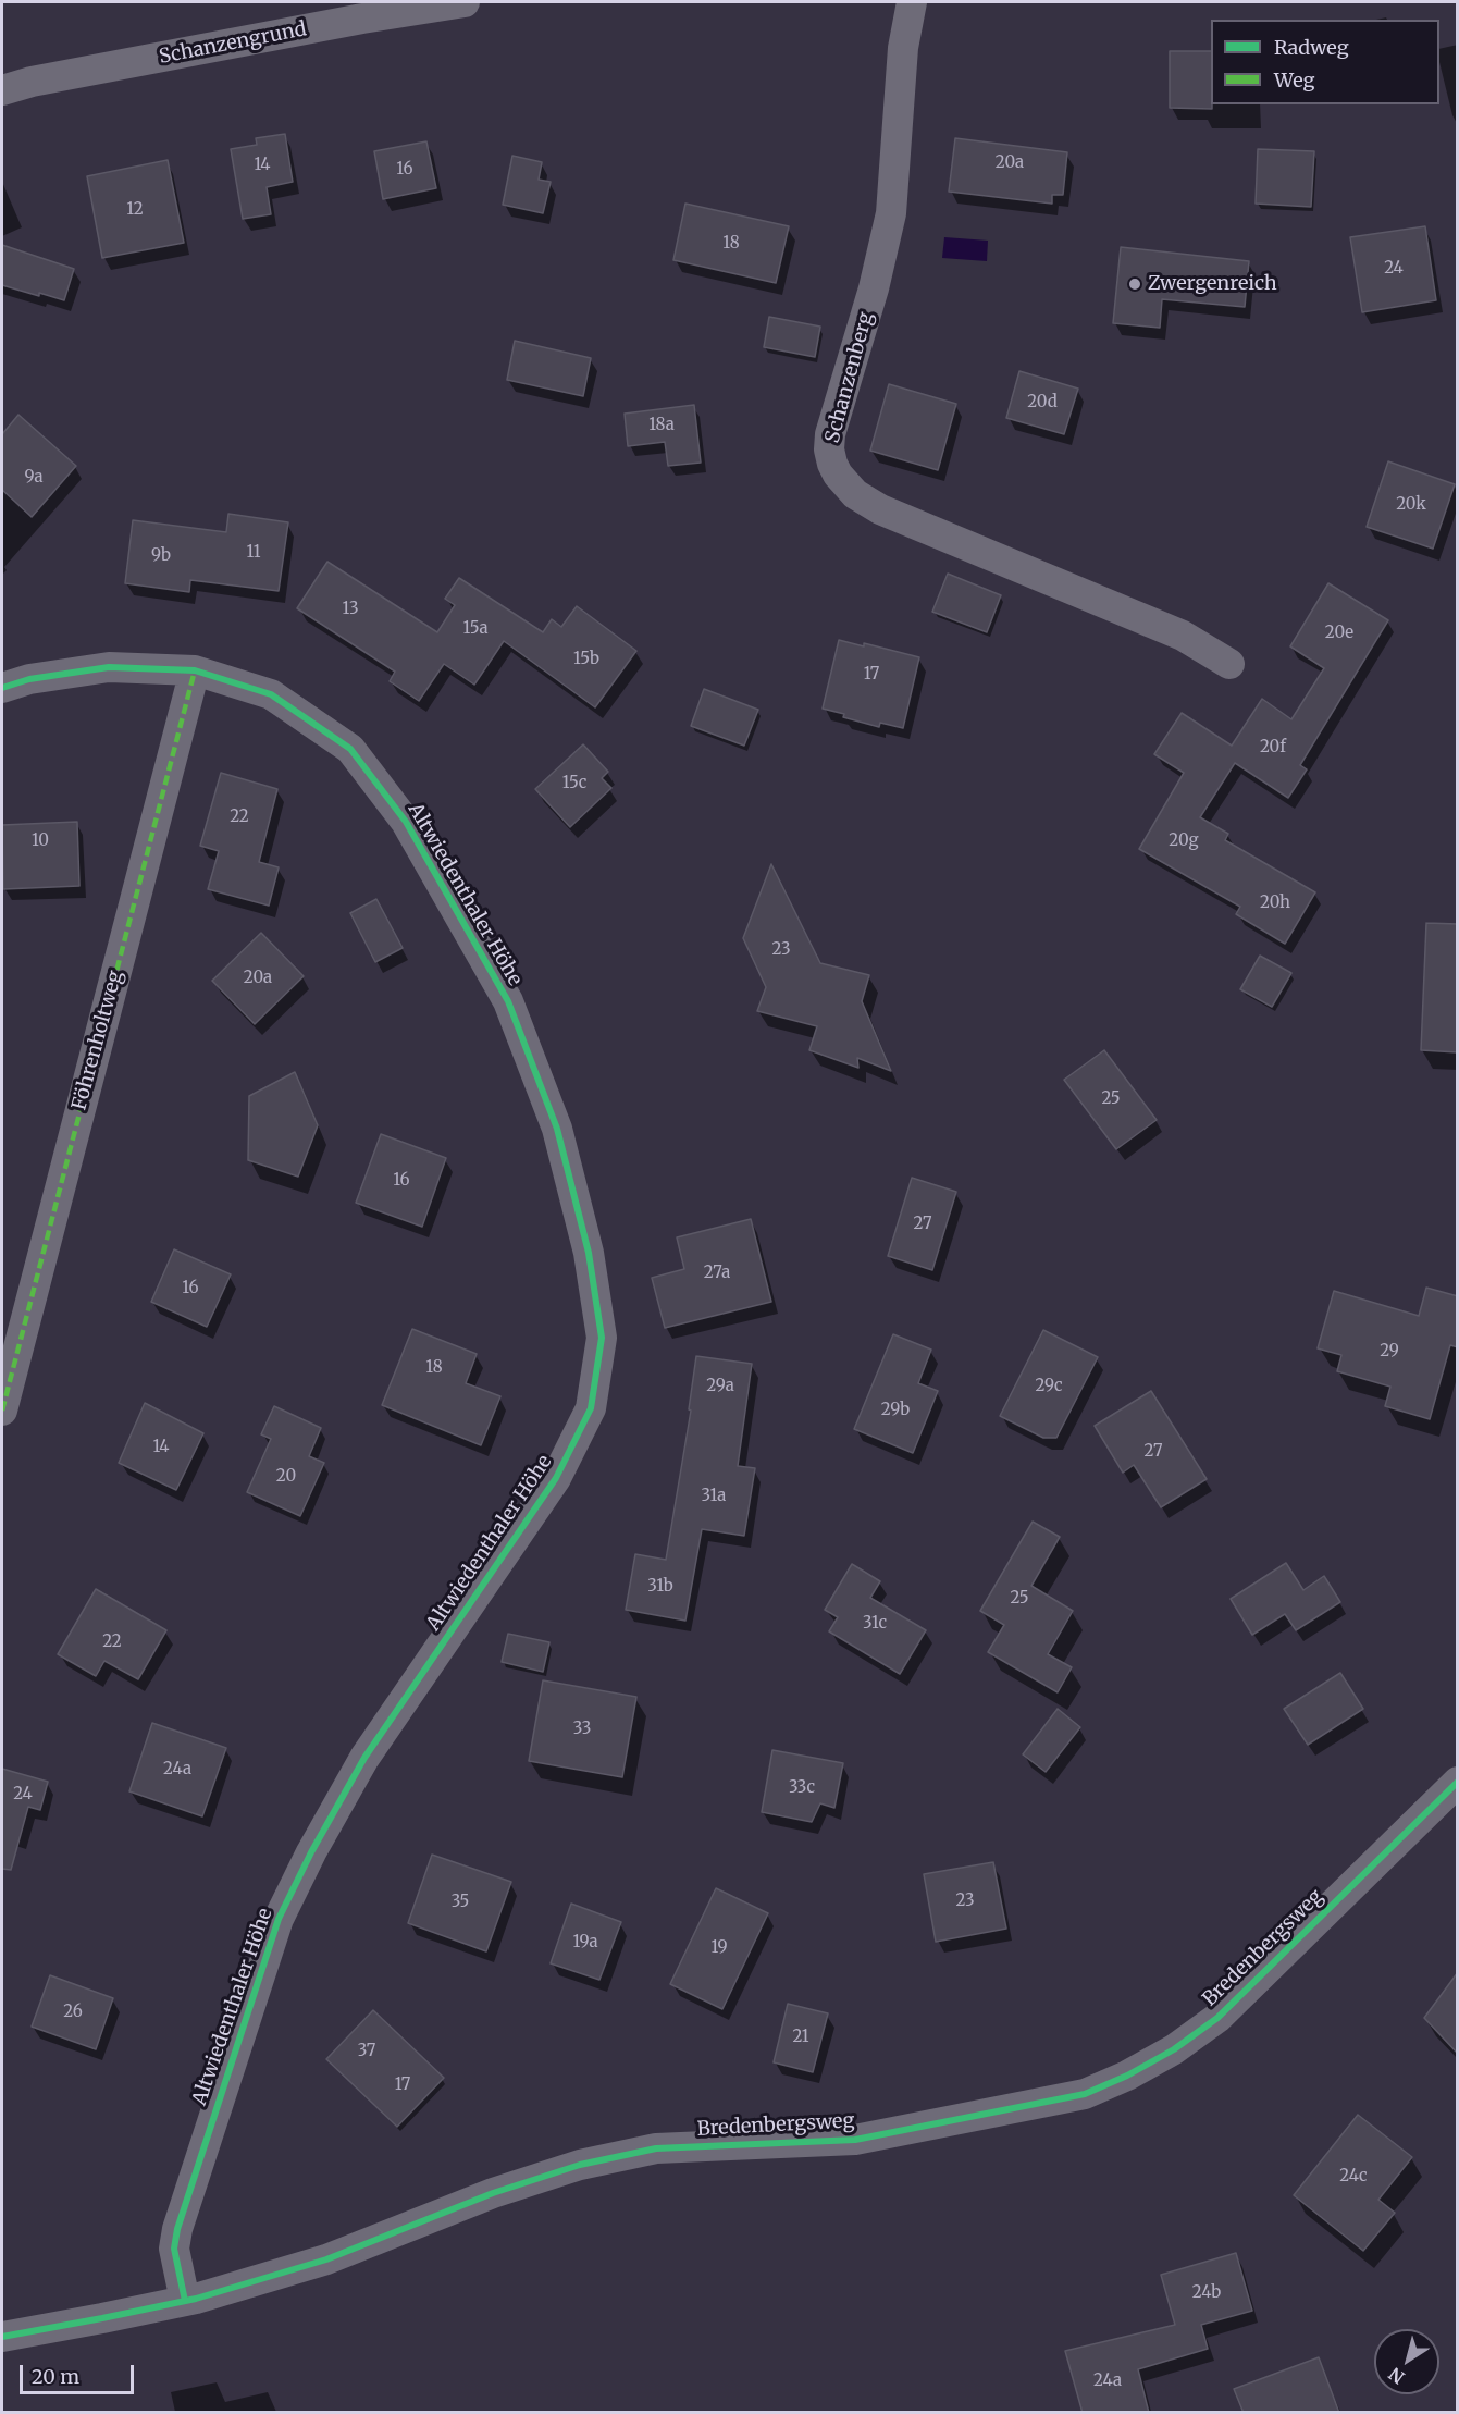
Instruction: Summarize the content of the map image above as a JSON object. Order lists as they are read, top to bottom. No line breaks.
{"streets":{"street":["Schanzengrund","Schanzenberg","Altwiedenthaler Höhe","Föhrenholtweg","Bredenbergsweg"]},"crossings":[["Altwiedenthaler Höhe","Föhrenholtweg"],["Altwiedenthaler Höhe","Bredenbergsweg"]],"places":["Zwergenreich"],"house_numbers":["20a","14","16","12","18","24","20d","18a","9a","20k","11","9b","13","15a","20e","15b","17","20f","15c","22","10","20g","20h","23","20a","25","16","27","27a","16","29","18","29a","29c","29b","14","27","20","31a","31b","25","31c","22","33","24a","33c","24","23","35","19a","19","26","21","37","17","24c","24b","24a"],"legend":["Radweg","Weg"],"scale_bar":"20 m","north":"bottom left"}
